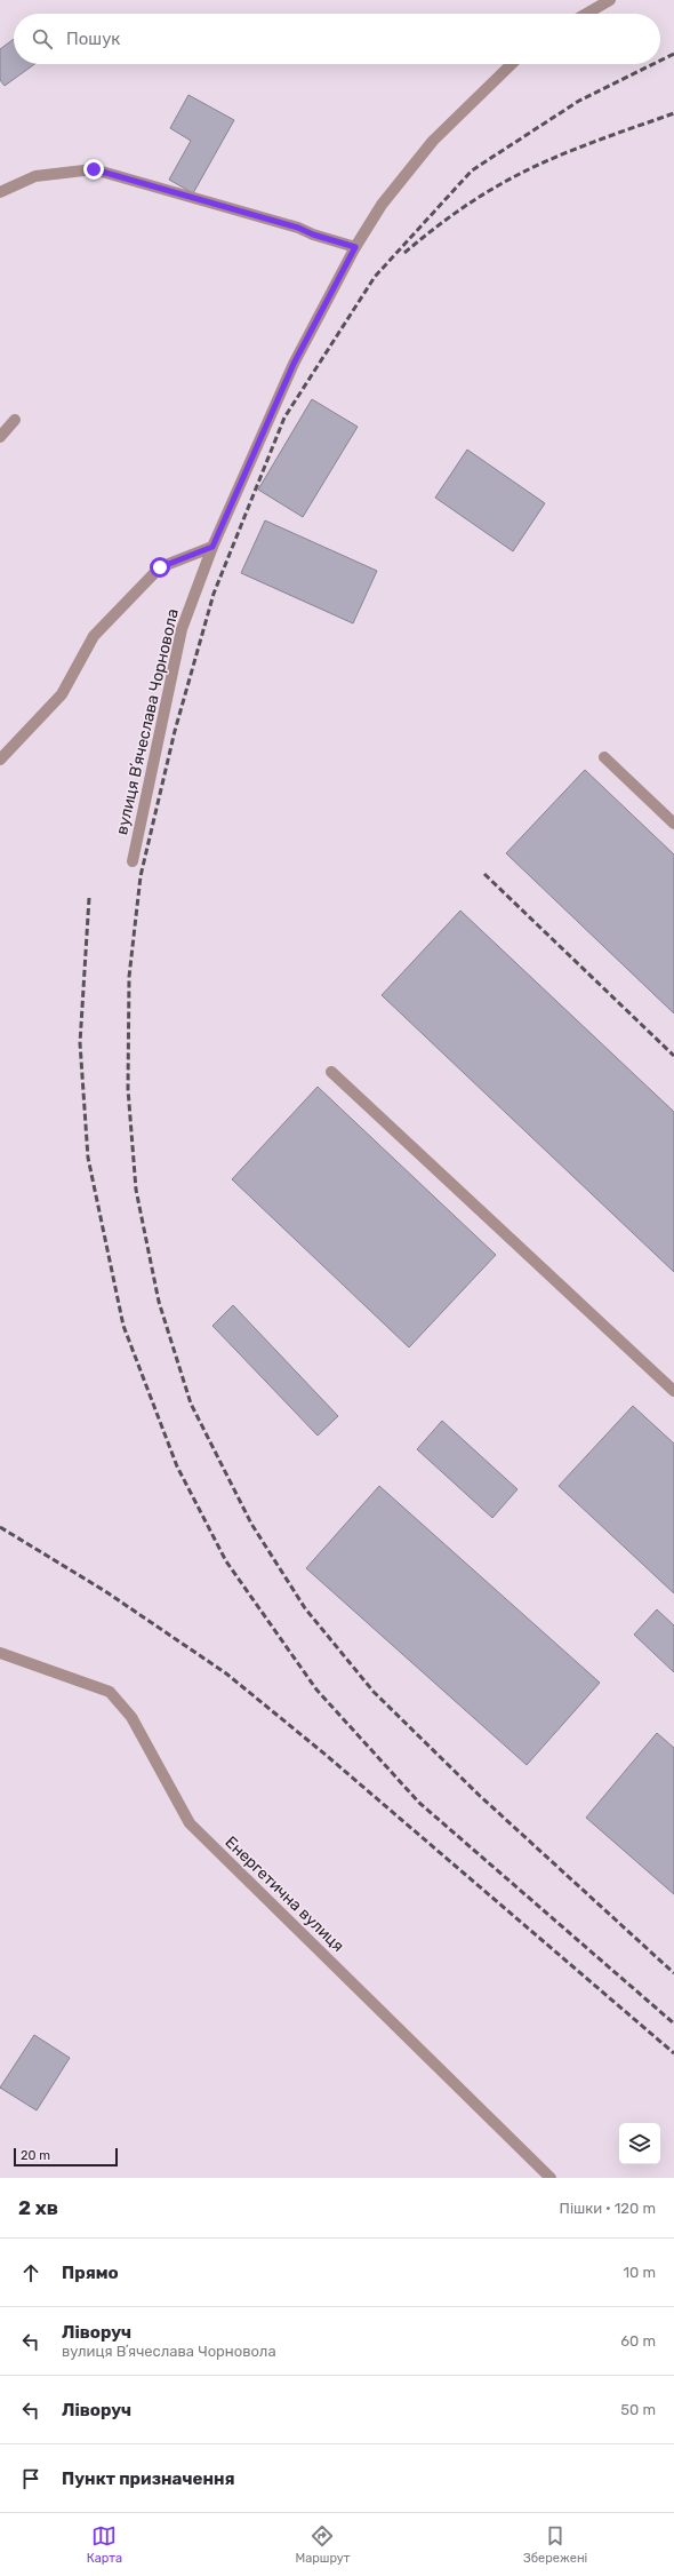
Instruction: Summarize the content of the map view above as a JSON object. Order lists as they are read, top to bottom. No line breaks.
{"streets":{"street":["вулиця Вʼячеслава Чорновола","Енергетична вулиця"]},"scale_bar":"20 m","page":{"search":"Пошук","scale":"20 m","heading":["2 хв","Пішки · 120 m"],"list":[["Прямо","10 m"],["Ліворуч","вулиця Вʼячеслава Чорновола","60 m"],["Ліворуч","50 m"],"Пункт призначення"],"nav":["Карта","Маршрут","Збережені"]}}
